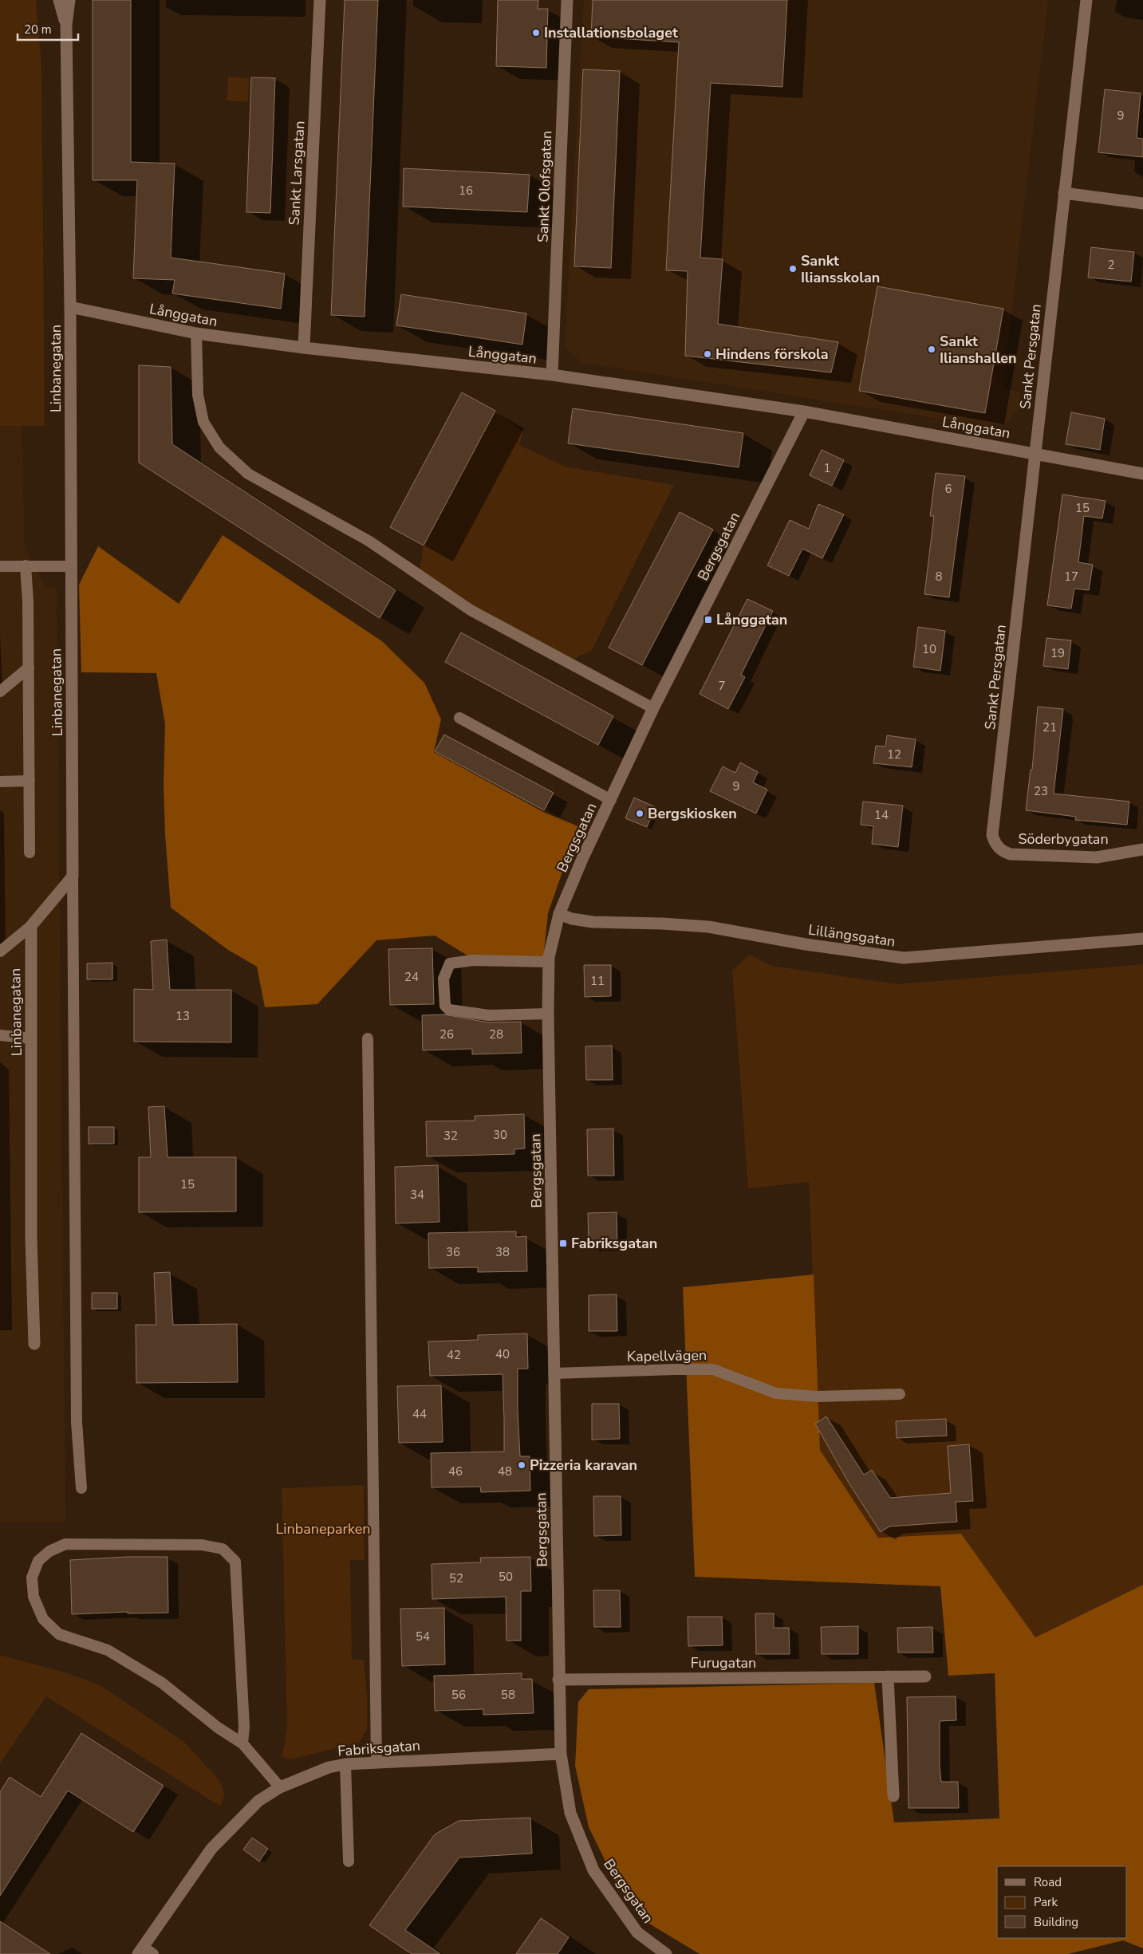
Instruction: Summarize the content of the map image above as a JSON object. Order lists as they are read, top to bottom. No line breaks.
{"streets":{"street":["Sankt Larsgatan","Sankt Olofsgatan","Långgatan","Sankt Persgatan","Linbanegatan","Bergsgatan","Söderbygatan","Lillängsgatan","Furugatan","Fabriksgatan"],"lane":["Kapellvägen"]},"crossings":[["Sankt Larsgatan","Långgatan"],["Sankt Olofsgatan","Långgatan"],["Långgatan","Sankt Persgatan"],["Långgatan","Linbanegatan"],["Långgatan","Bergsgatan"],["Sankt Persgatan","Söderbygatan"],["Bergsgatan","Lillängsgatan"],["Bergsgatan","Kapellvägen"],["Bergsgatan","Furugatan"],["Bergsgatan","Fabriksgatan"]],"parks":["Linbaneparken"],"places":{"other":["Installationsbolaget","Sankt Iliansskolan","Sankt Ilianshallen","Hindens förskola","Bergskiosken","Pizzeria karavan"],"transit":["Långgatan","Fabriksgatan"]},"house_numbers":["9","16","2","1","6","15","8","17","10","19","7","21","12","9","23","14","24","11","13","26","28","30","32","15","34","36","38","40","42","44","46","48","50","52","54","56","58"],"legend":["Road","Park","Building"],"scale_bar":"20 m"}
